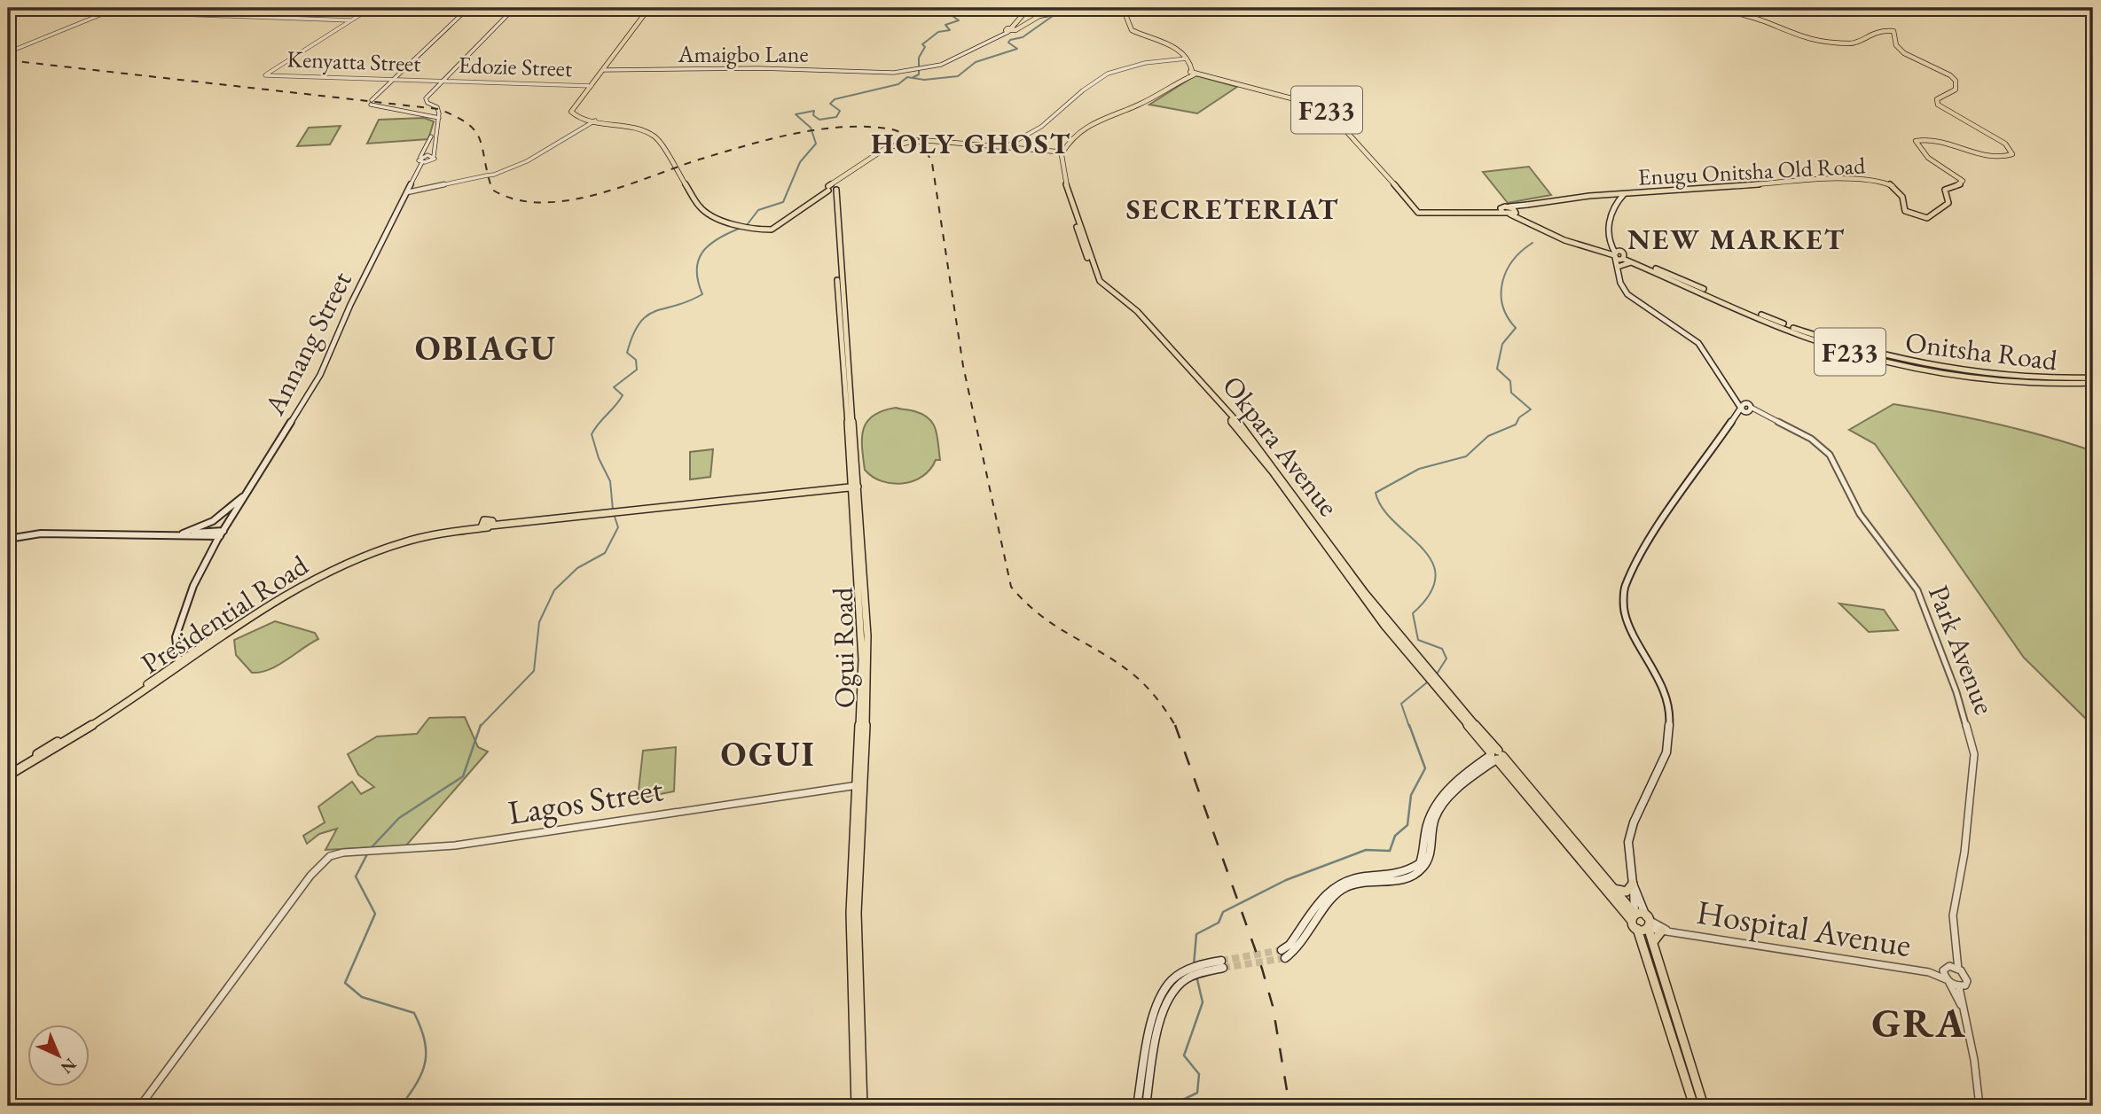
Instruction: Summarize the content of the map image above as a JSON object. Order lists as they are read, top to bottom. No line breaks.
{"streets":{"main road":["Amaigbo Lane","F233","Enugu Onitsha Old Road","Annang Street","Onitsha Road","Okpara Avenue","Presidential Road","Ogui Road"],"street":["Kenyatta Street","Edozie Street","Park Avenue","Lagos Street","Hospital Avenue"]},"crossings":[["Kenyatta Street","Edozie Street"],["F233","Onitsha Road"],["Annang Street","Presidential Road"],["Ogui Road","Lagos Street"]],"districts":["HOLY GHOST","SECRETERIAT","NEW MARKET","OBIAGU","OGUI","GRA"],"north":"bottom right"}
